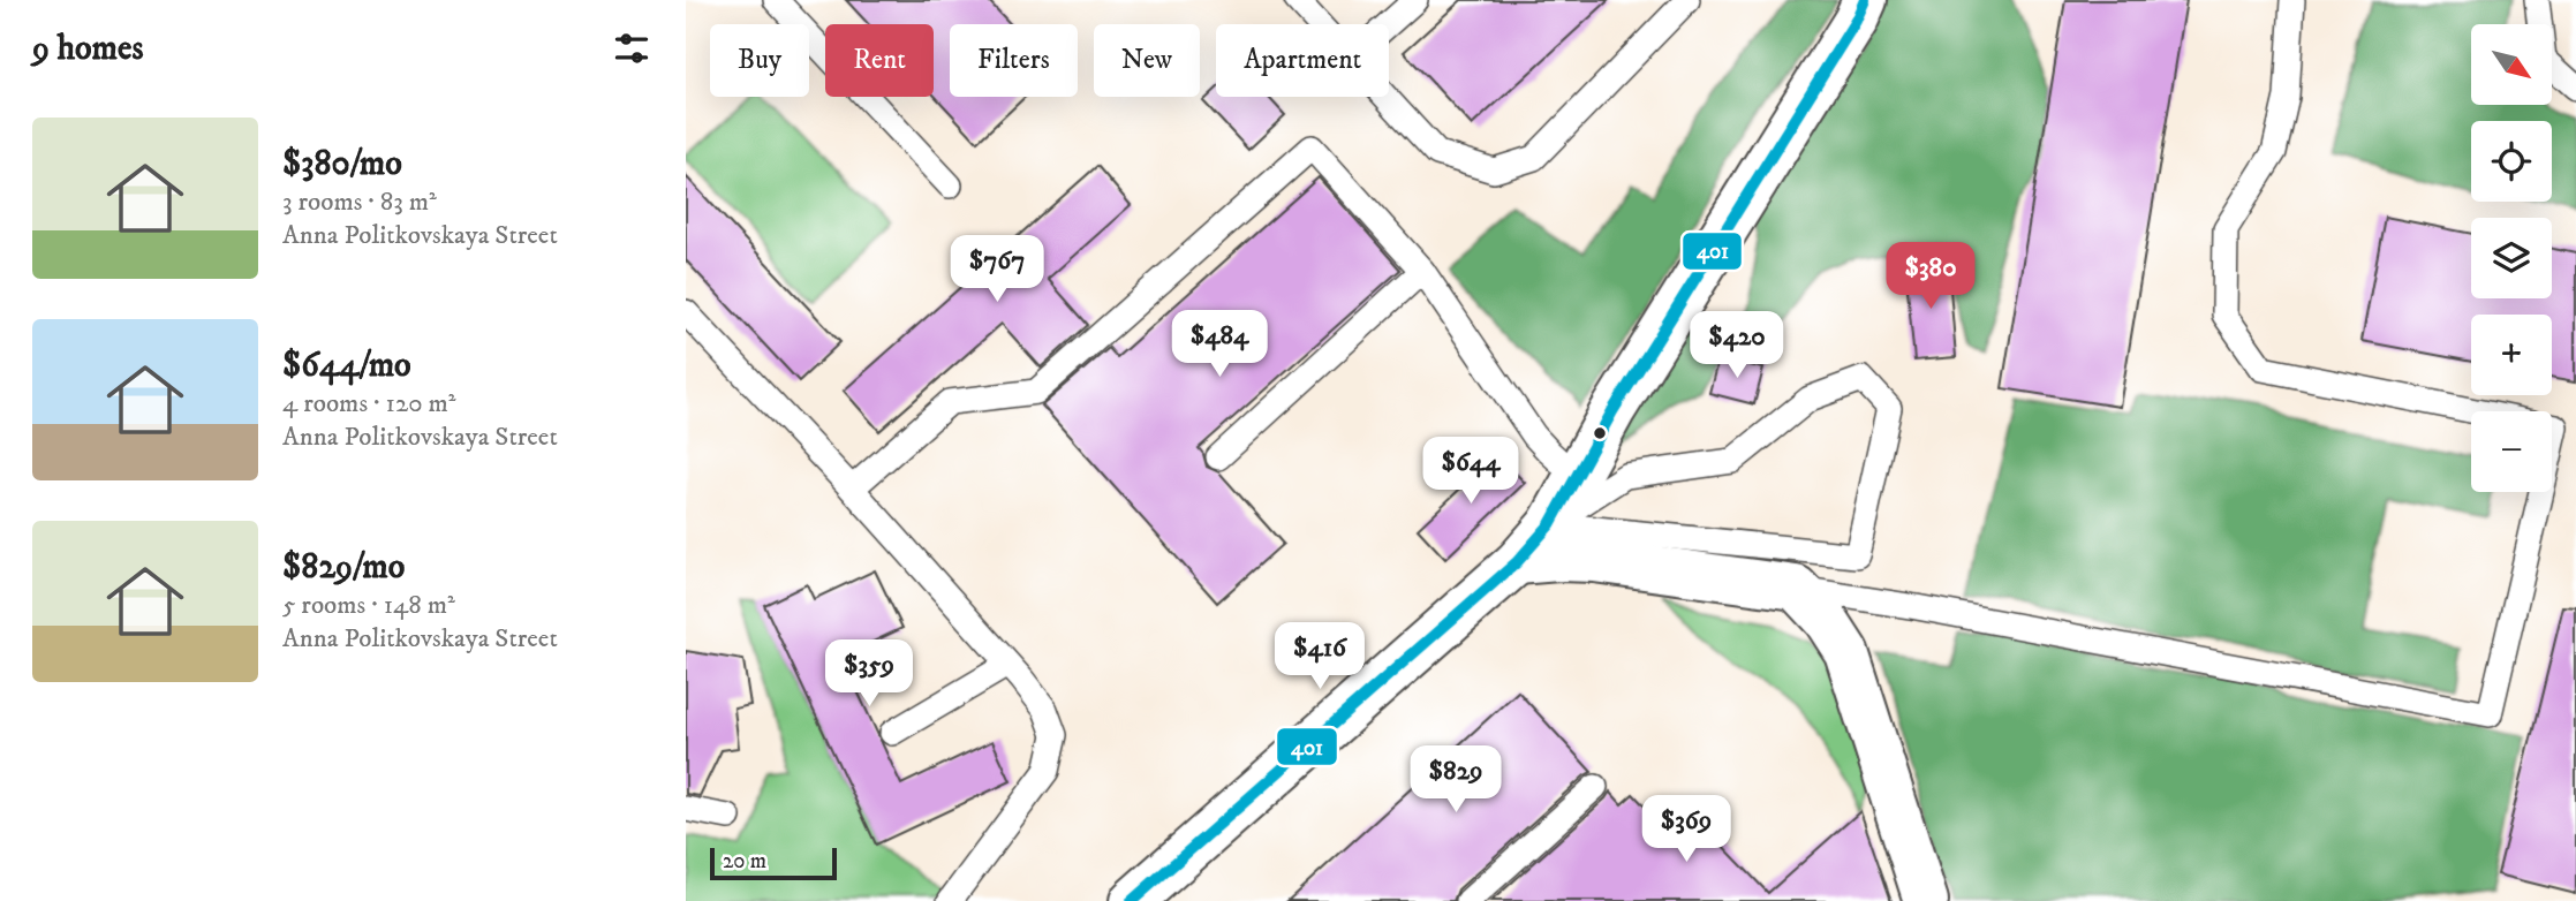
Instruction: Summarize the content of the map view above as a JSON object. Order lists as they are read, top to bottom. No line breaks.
{"lines":["transit line 401"],"scale_bar":"20 m","north":"bottom right","page":{"heading":"9 homes","map_buttons":["+","−"],"chip":["Buy","Rent","Filters","New","Apartment"],"list":[{"name":"$380/mo","note":"3 rooms · 83 m² · Anna Politkovskaya Street"},{"name":"$644/mo","note":"4 rooms · 120 m² · Anna Politkovskaya Street"},{"name":"$829/mo","note":"5 rooms · 148 m² · Anna Politkovskaya Street"}],"price":["$767","$380","$484","$420","$644","$416","$359","$829","$369"],"scale":"20 m"}}
